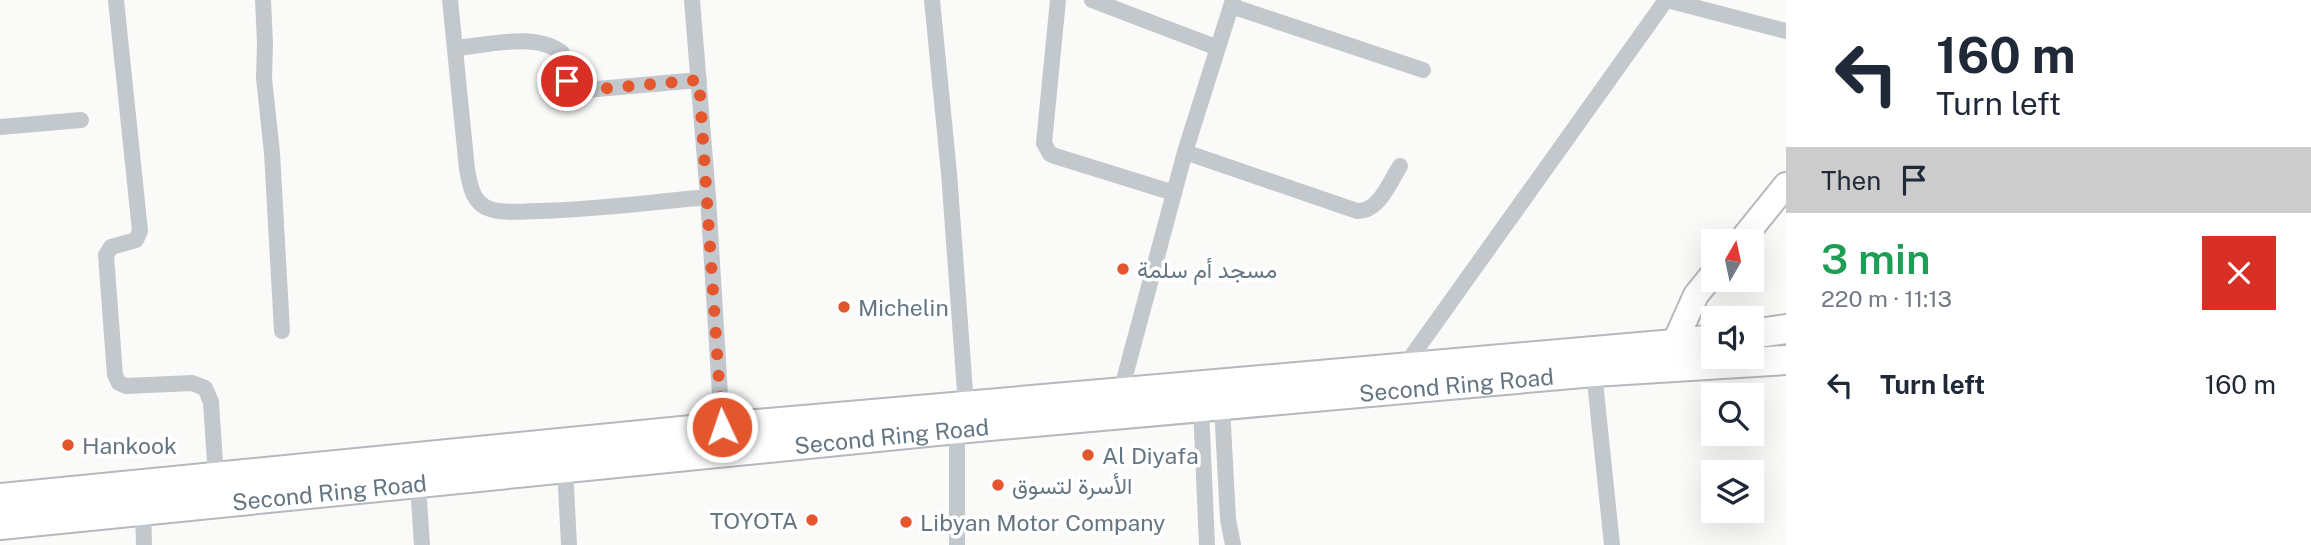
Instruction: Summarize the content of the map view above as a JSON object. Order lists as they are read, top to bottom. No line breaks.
{"streets":{"highway":["Second Ring Road"]},"places":["مسجد أم سلمة","Michelin","Hankook","Al Diyafa","الأسرة لتسوق","TOYOTA","Libyan Motor Company"],"north":"top","page":{"turn":["160 m","Turn left"],"then":"Then","heading":["3 min","220 m · 11:13"],"list":[{"name":"Turn left","value":"160 m"}]}}
